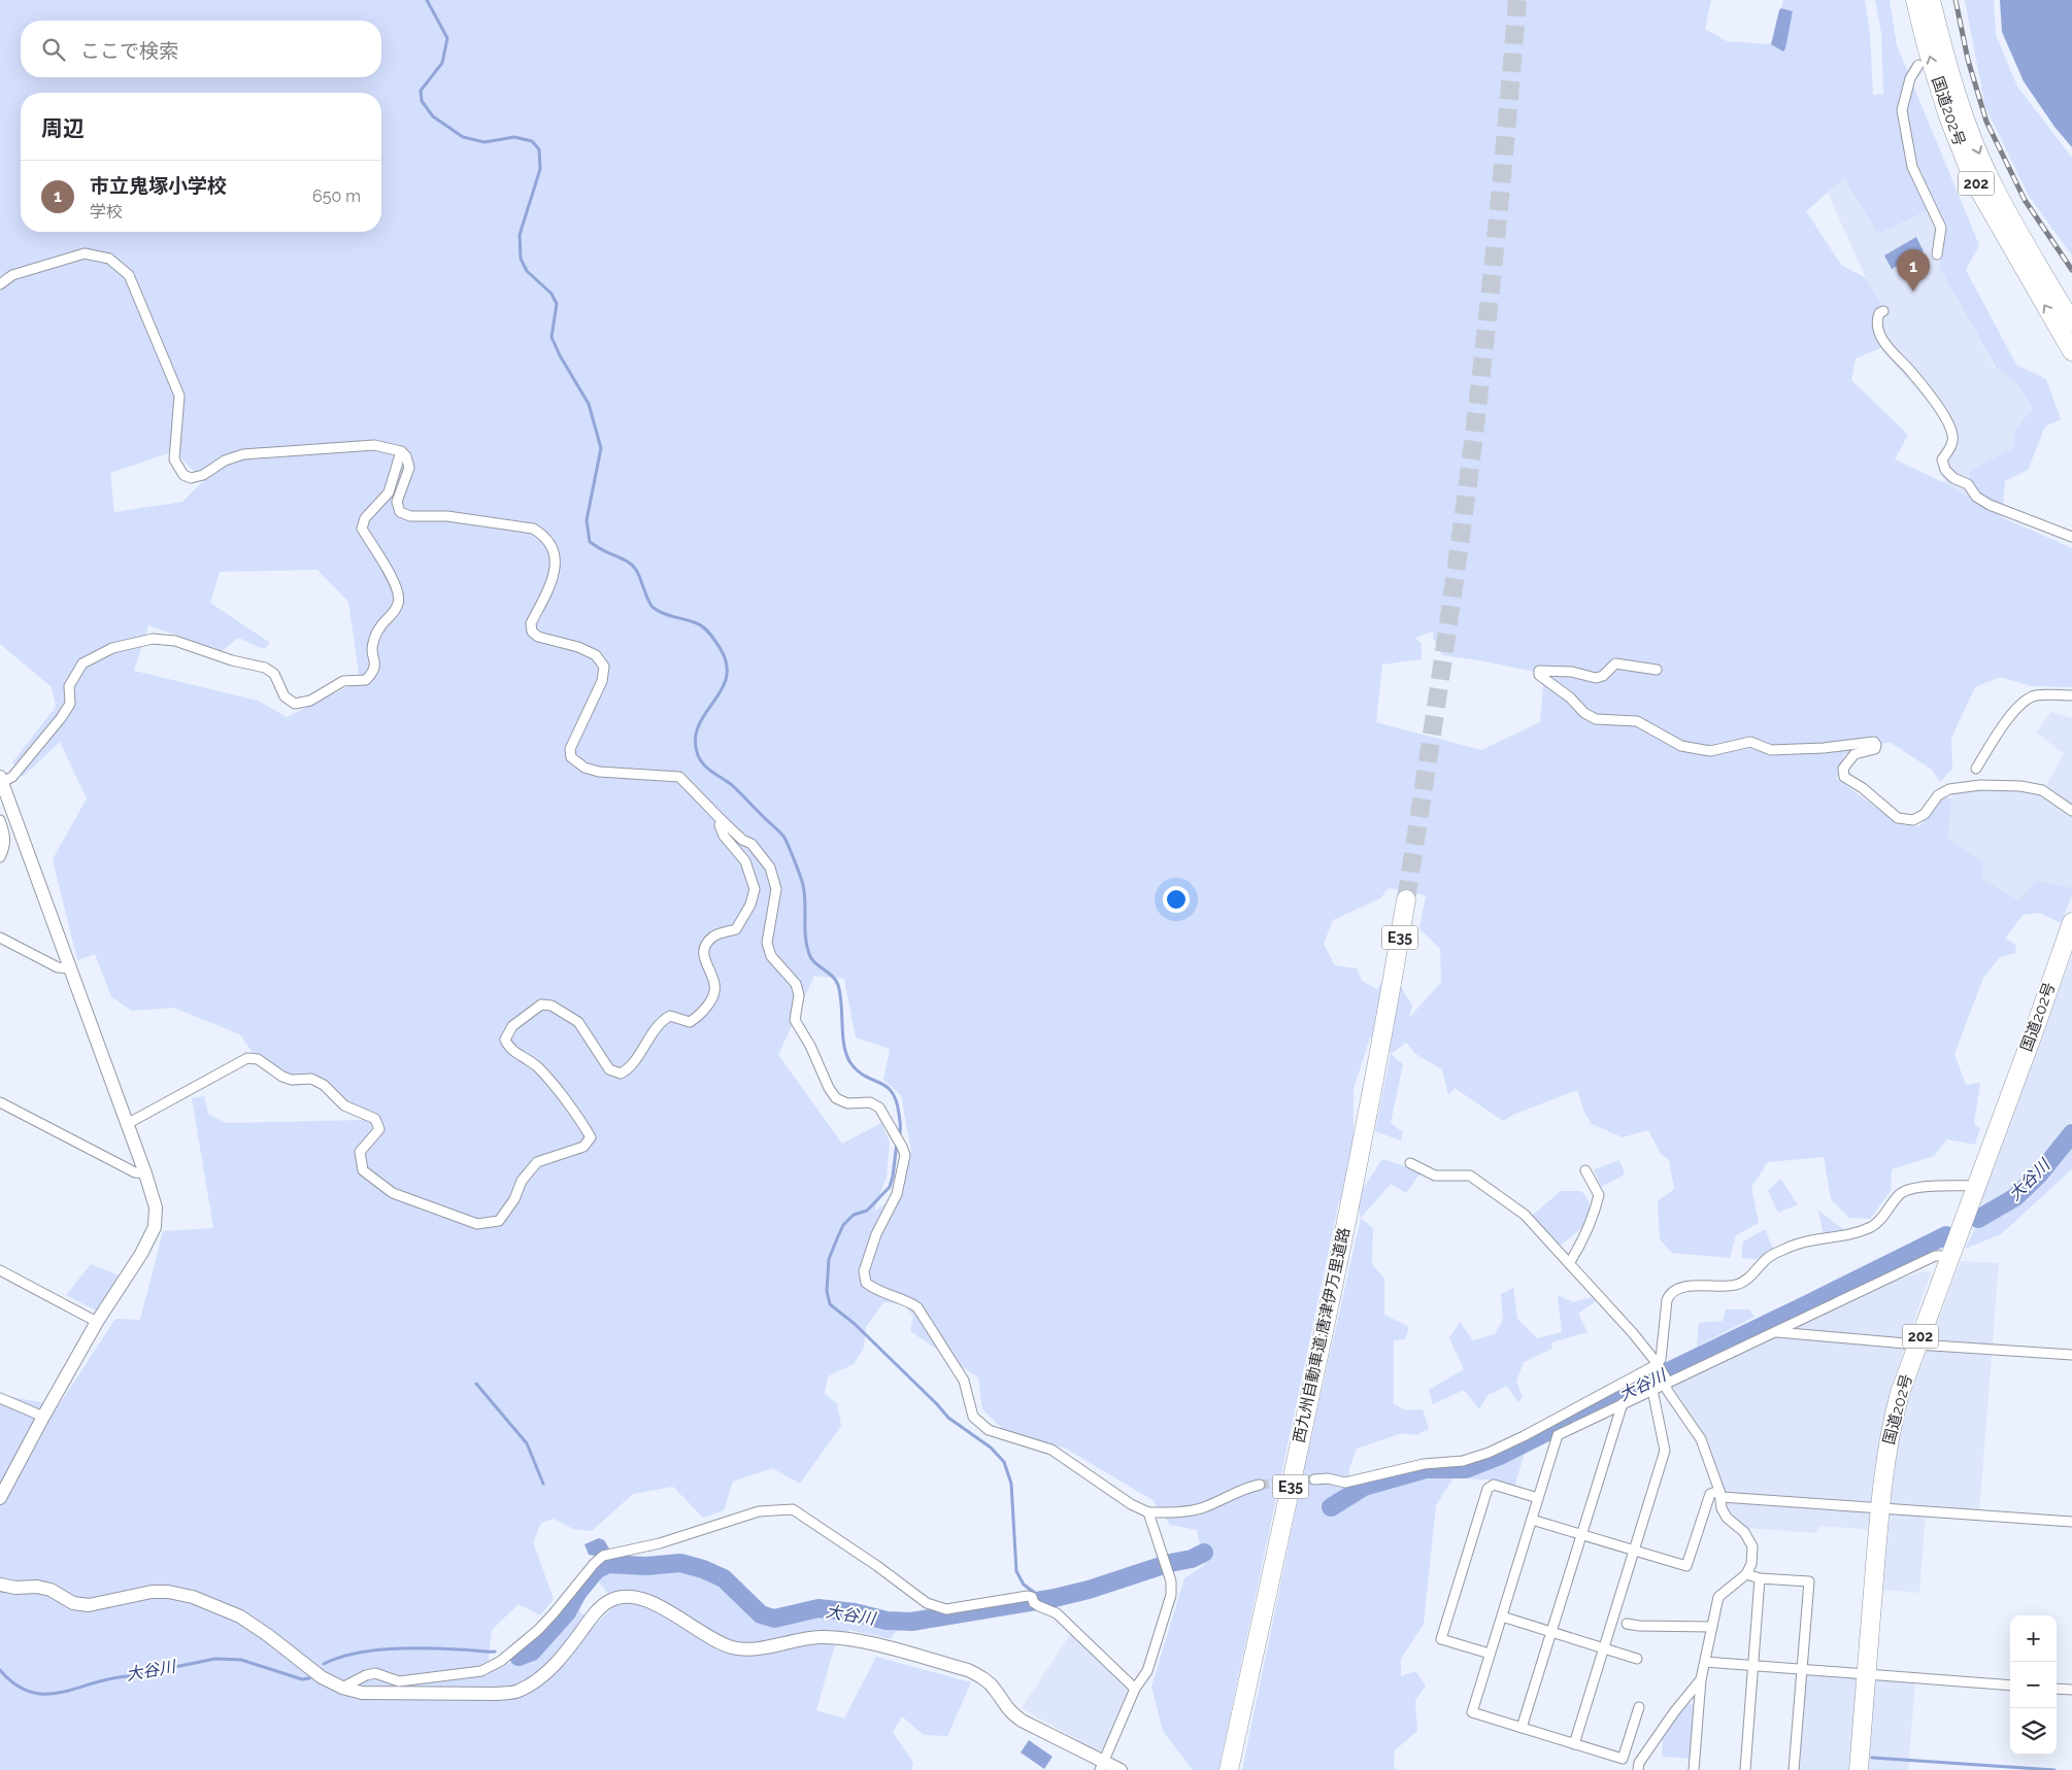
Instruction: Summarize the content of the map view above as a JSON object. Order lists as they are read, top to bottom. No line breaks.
{"streets":{"highway":["国道202号","202","E35","西九州自動車道;唐津伊万里道路"]},"water":["大谷川"],"page":{"search":"ここで検索","heading":"周辺","list":[{"mark":"1","name":"市立鬼塚小学校","note":"学校","value":"650 m"}],"pins":"1","map_buttons":["+","−"]}}
